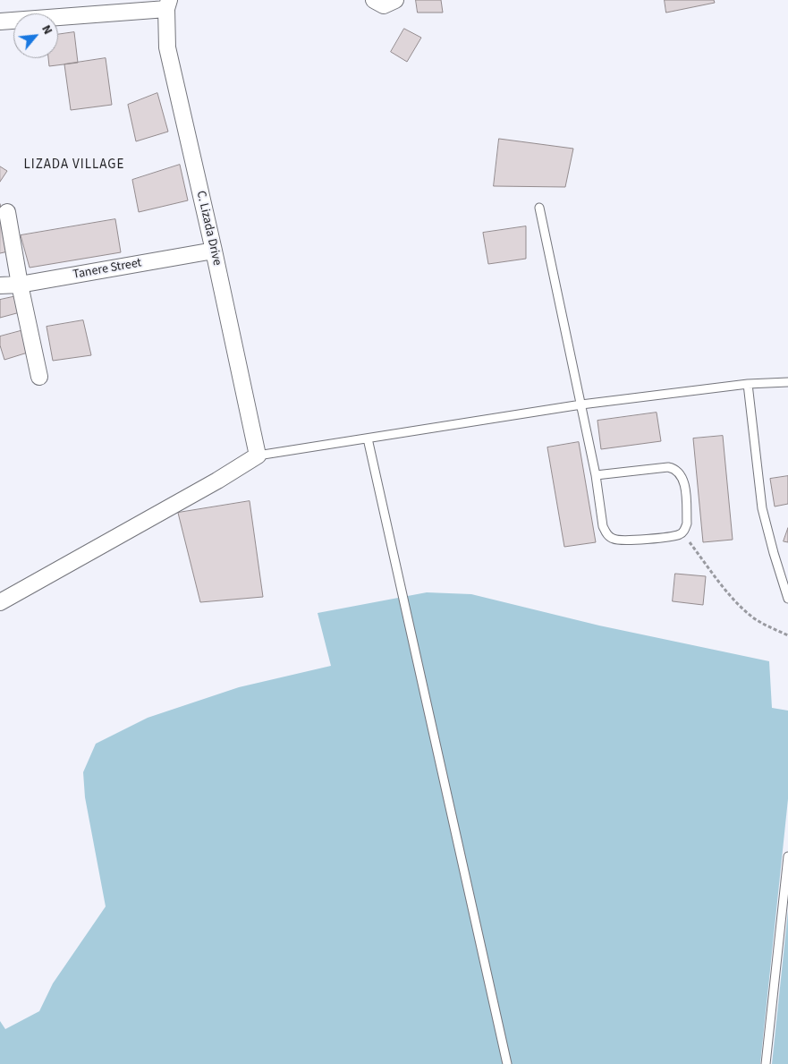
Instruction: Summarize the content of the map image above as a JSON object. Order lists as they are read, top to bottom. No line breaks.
{"streets":{"street":["C. Lizada Drive","Tanere Street"]},"crossings":[["C. Lizada Drive","Tanere Street"]],"districts":["LIZADA VILLAGE"],"north":"top right"}
